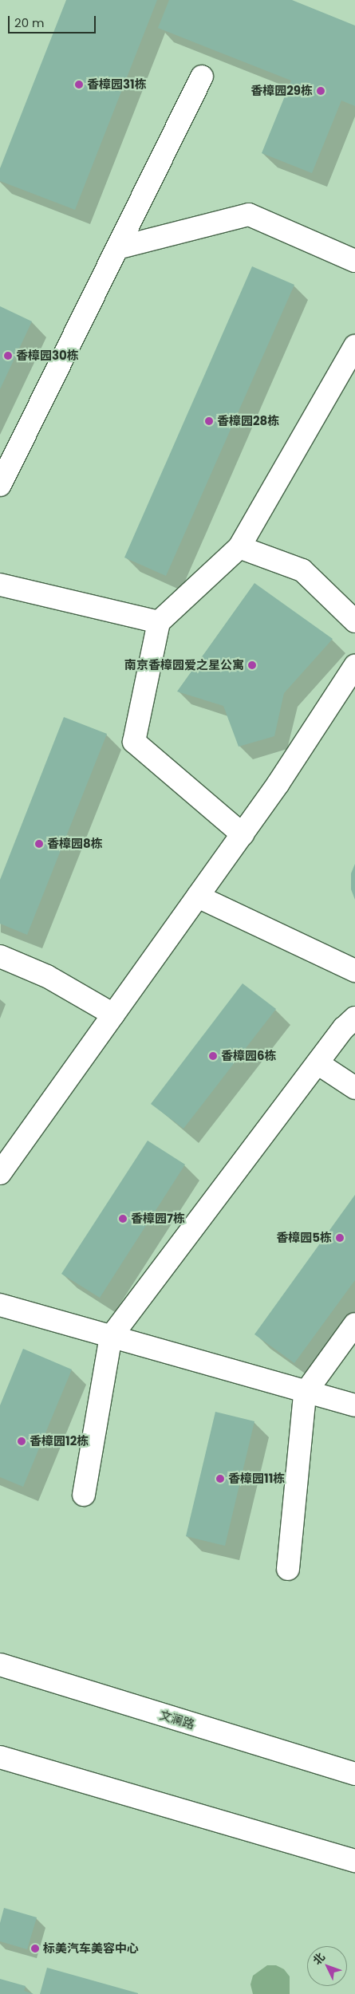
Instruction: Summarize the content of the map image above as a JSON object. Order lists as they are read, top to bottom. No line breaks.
{"streets":{"street":["文澜路"]},"places":["香樟园31栋","香樟园29栋","香樟园30栋","香樟园28栋","南京香樟园爱之星公寓","香樟园8栋","香樟园6栋","香樟园7栋","香樟园5栋","香樟园12栋","香樟园11栋","标美汽车美容中心"],"scale_bar":"20 m","north":"top left"}
